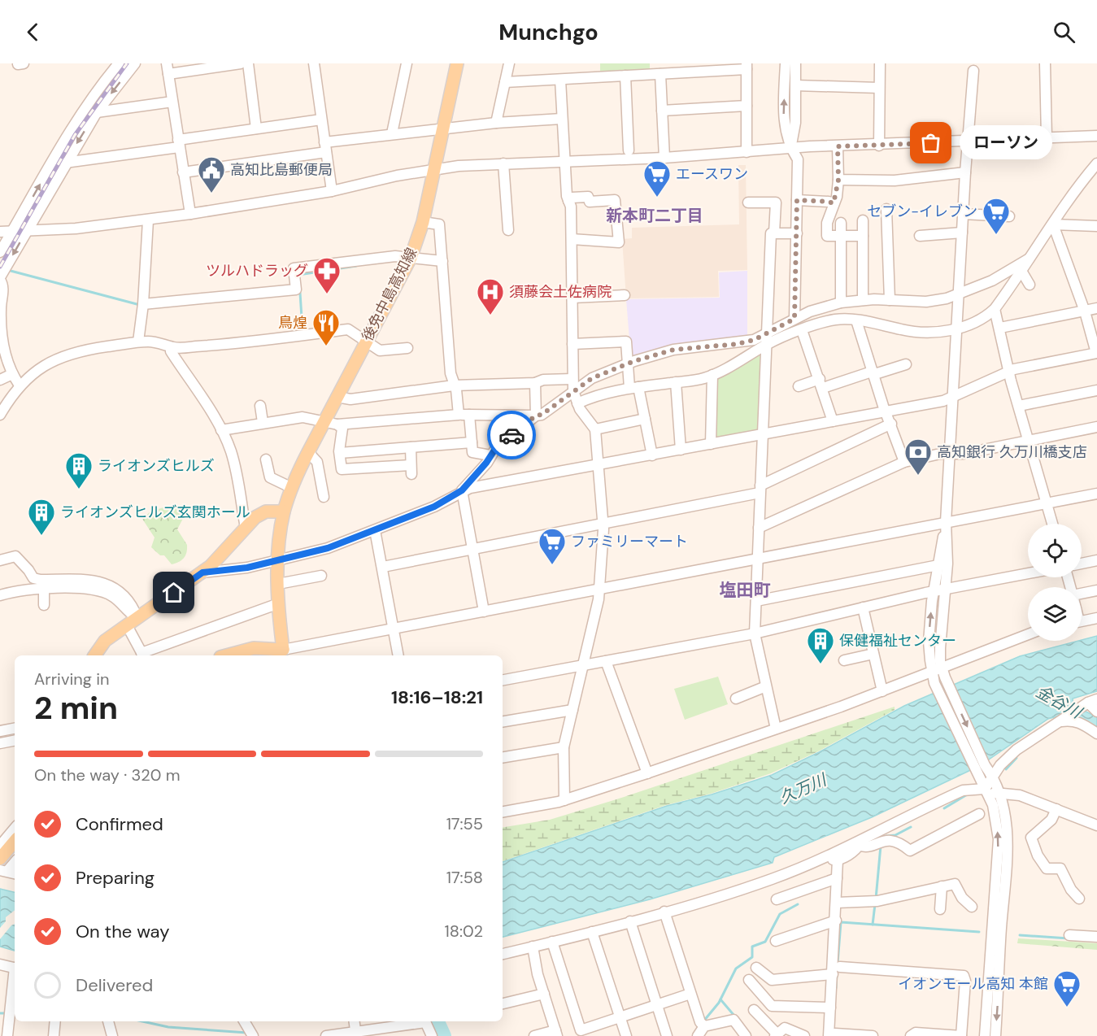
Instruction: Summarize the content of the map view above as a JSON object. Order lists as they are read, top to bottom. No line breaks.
{"streets":{"main road":["後免中島高知線"]},"districts":["新本町二丁目","塩田町"],"water":["金谷川","久万川"],"places":{"other":["ローソン"],"public building":["高知比島郵便局"],"supermarket":["エースワン","セブン-イレブン","ファミリーマート","イオンモール高知 本館"],"pharmacy":["ツルハドラッグ"],"hospital":["須藤会土佐病院"],"restaurant":["鳥煌"],"bank":["高知銀行 久万川橋支店"],"building":["ライオンズヒルズ","ライオンズヒルズ玄関ホール","保健福祉センター"]},"page":{"header":"Munchgo","bubble":"ローソン","heading":["2 min","Arriving in","18:16–18:21"],"bar":"On the way · 320 m","list":[["Confirmed","17:55"],["Preparing","17:58"],["On the way","18:02"],"Delivered"]}}
